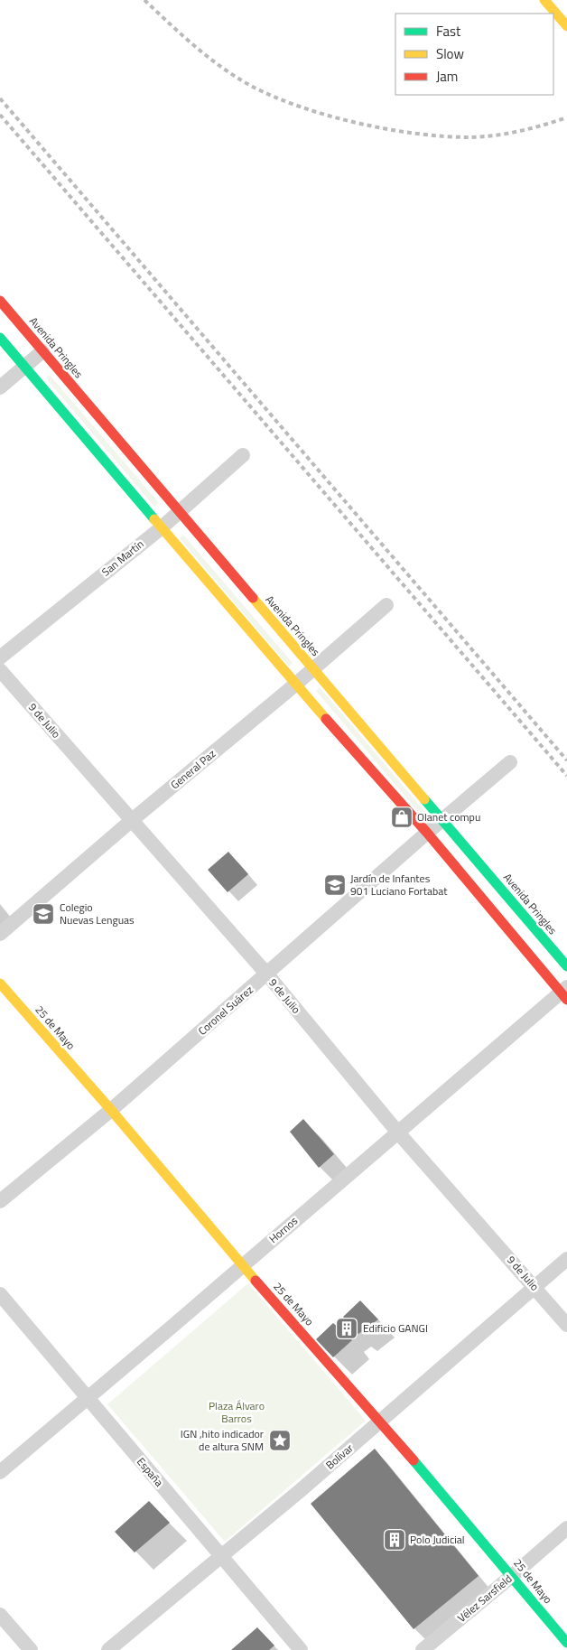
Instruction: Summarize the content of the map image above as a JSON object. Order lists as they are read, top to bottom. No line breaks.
{"streets":{"main road":["Avenida Pringles","25 de Mayo"],"street":["San Martín","9 de Julio","General Paz","Coronel Suárez","Hornos","Bolívar","España","Vélez Sarsfield"]},"crossings":[["Avenida Pringles","San Martín"],["Avenida Pringles","General Paz"],["Avenida Pringles","Coronel Suárez"],["9 de Julio","General Paz"],["9 de Julio","Coronel Suárez"],["9 de Julio","Hornos"],["9 de Julio","Bolívar"],["Coronel Suárez","25 de Mayo"],["25 de Mayo","Hornos"],["25 de Mayo","Bolívar"],["25 de Mayo","Vélez Sarsfield"],["Hornos","España"],["Bolívar","España"]],"parks":["Plaza Álvaro Barros"],"places":{"shop":["Olanet compu"],"school or university":["Jardín de Infantes 901 Luciano Fortabat","Colegio Nuevas Lenguas"],"building":["Edificio GANGI","Polo Judicial"],"place":["IGN ,hito indicador de altura SNM"]},"legend":["Fast","Slow","Jam"]}
